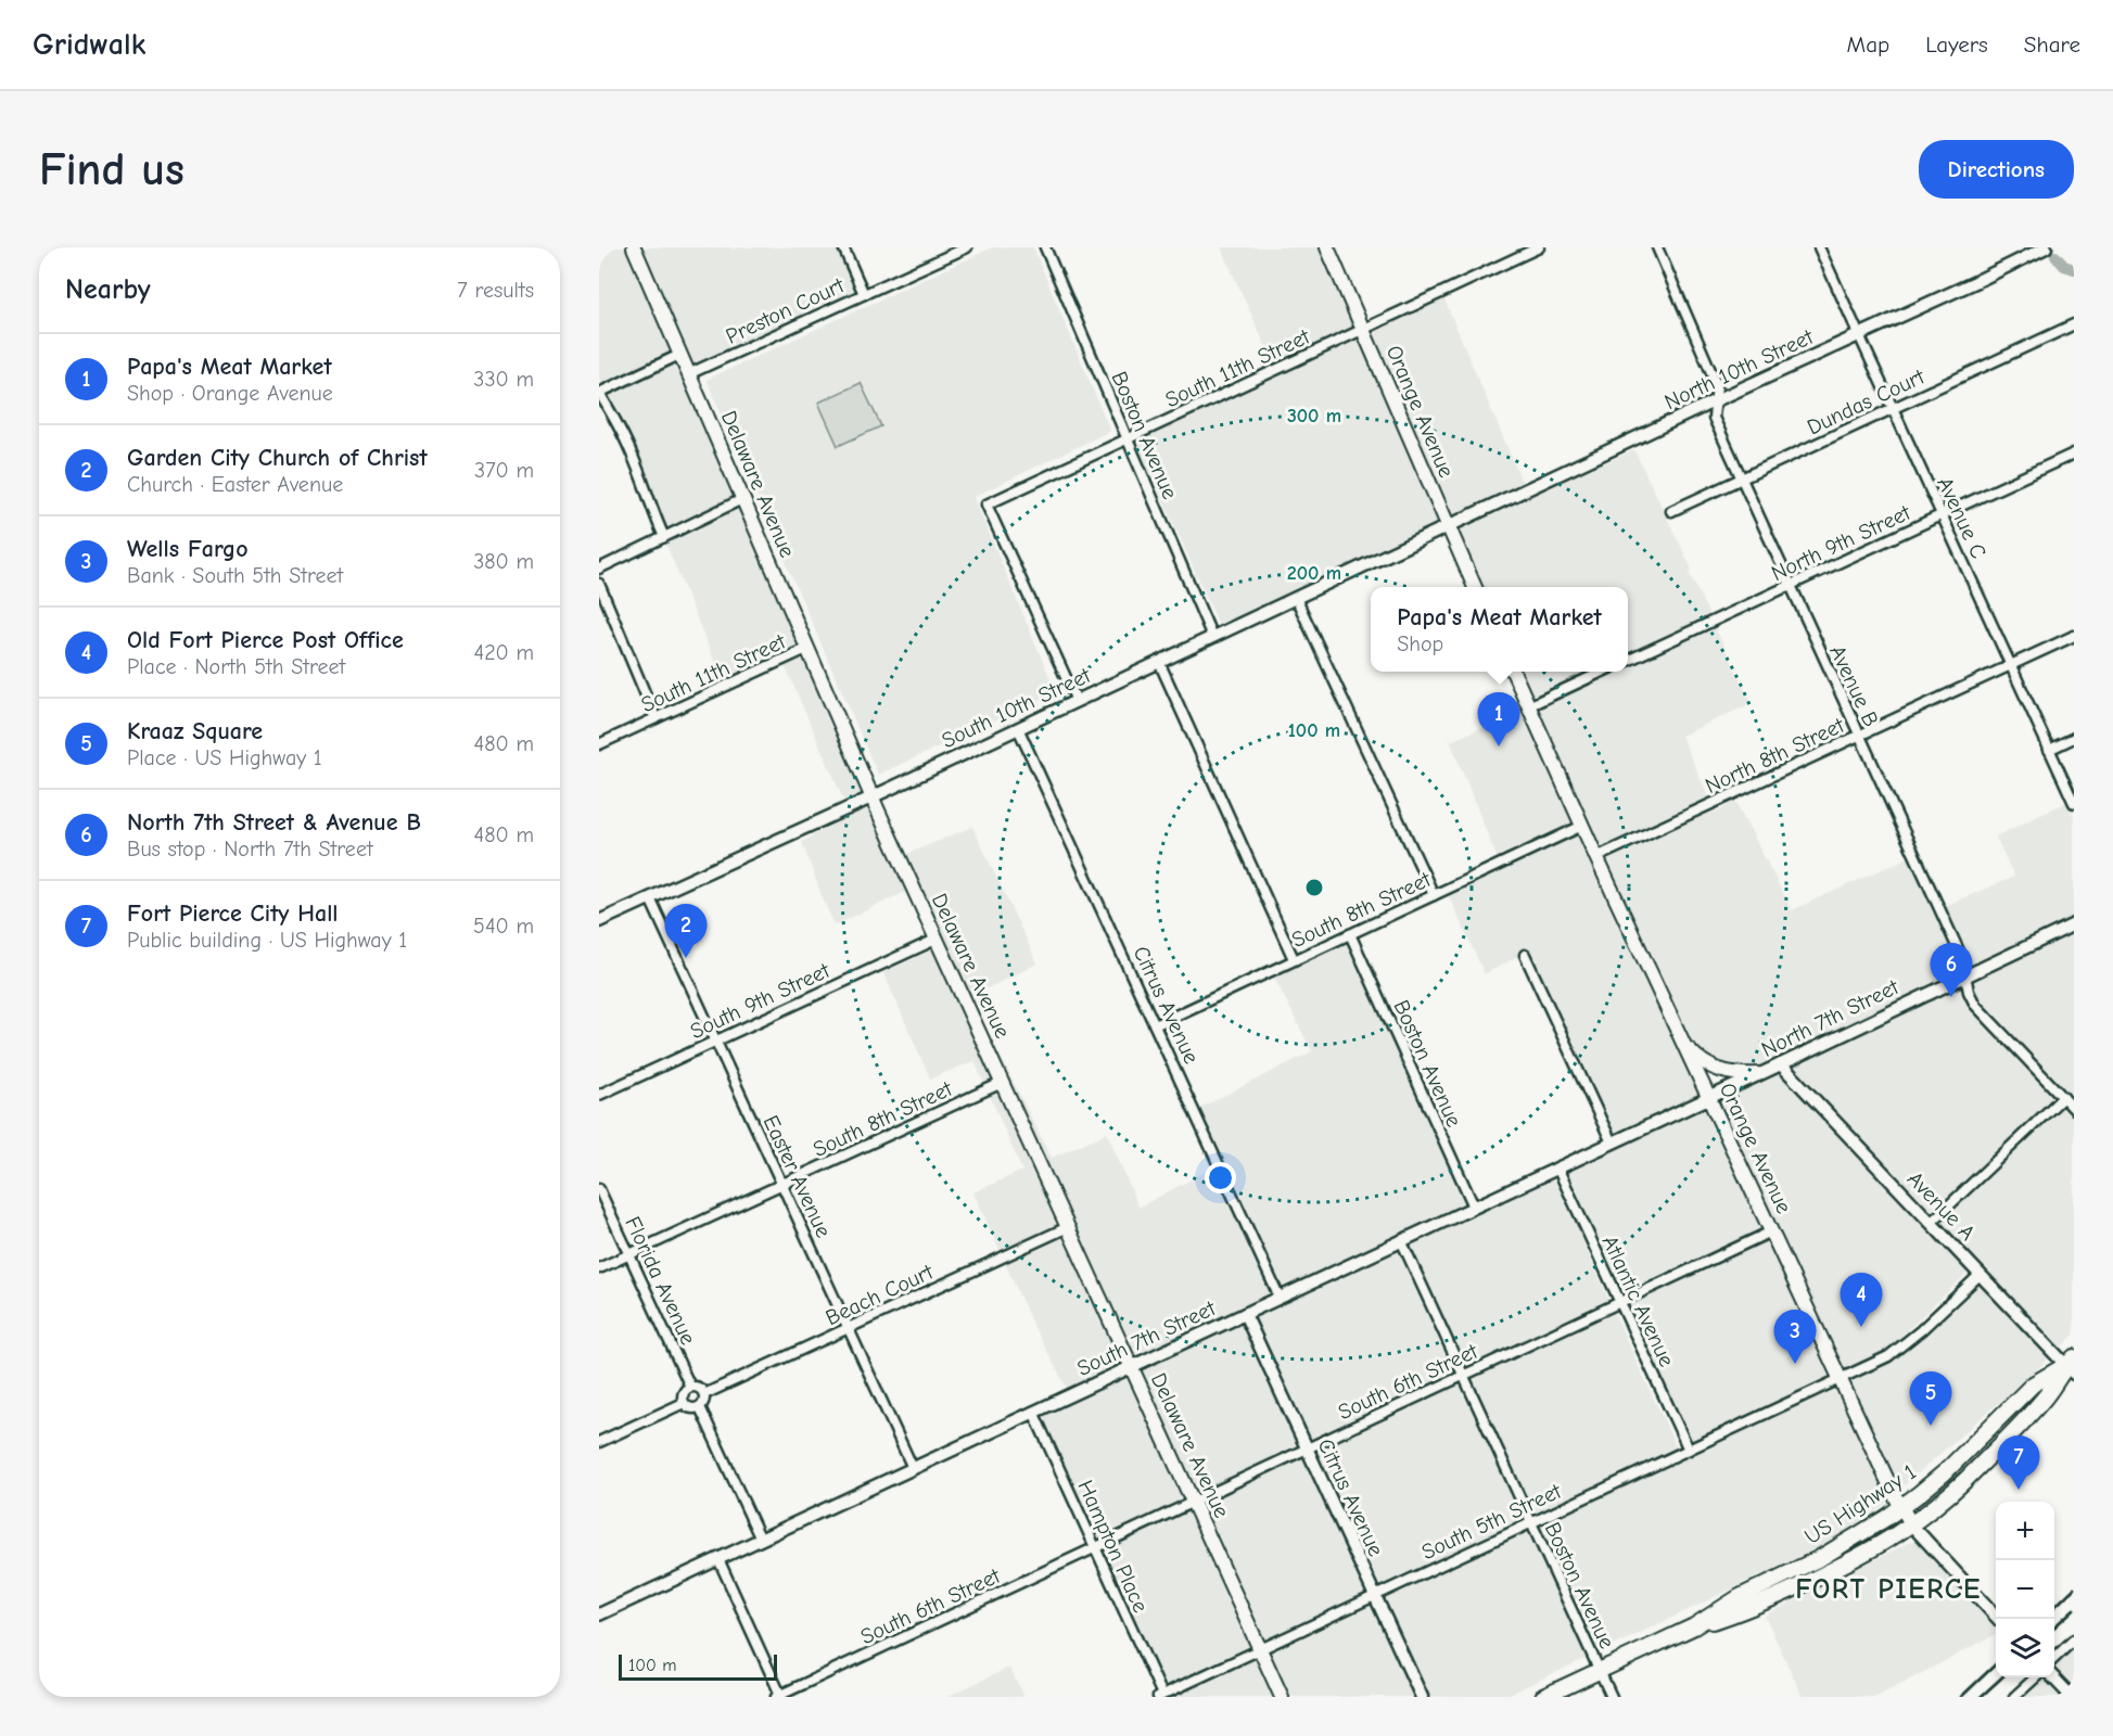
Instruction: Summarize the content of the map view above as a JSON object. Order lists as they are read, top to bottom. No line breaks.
{"streets":{"main road":["Orange Avenue","Delaware Avenue","US Highway 1"],"street":["Preston Court","South 11th Street","North 10th Street","Dundas Court","Boston Avenue","Avenue C","North 9th Street","Avenue B","South 10th Street","North 8th Street","South 8th Street","South 9th Street","Citrus Avenue","North 7th Street","Easter Avenue","Avenue A","Florida Avenue","Beach Court","Atlantic Avenue","South 7th Street","South 6th Street","South 5th Street","Hampton Place"]},"crossings":[["Preston Court","Delaware Avenue"],["South 11th Street","Orange Avenue"],["South 11th Street","Boston Avenue"],["South 11th Street","Delaware Avenue"],["South 11th Street","South 10th Street"],["North 10th Street","Orange Avenue"],["North 10th Street","Avenue C"],["North 10th Street","Avenue B"],["North 10th Street","South 10th Street"],["Dundas Court","Avenue C"],["Dundas Court","Avenue B"],["Orange Avenue","South 10th Street"],["Orange Avenue","North 8th Street"],["Orange Avenue","South 8th Street"],["Orange Avenue","North 7th Street"],["Orange Avenue","South 7th Street"],["Orange Avenue","South 6th Street"],["Orange Avenue","US Highway 1"],["Orange Avenue","South 5th Street"],["Boston Avenue","South 10th Street"],["Boston Avenue","South 8th Street"],["Boston Avenue","South 7th Street"],["Boston Avenue","South 6th Street"],["Boston Avenue","US Highway 1"],["Boston Avenue","South 5th Street"],["Delaware Avenue","South 10th Street"],["Delaware Avenue","South 8th Street"],["Delaware Avenue","South 9th Street"],["Delaware Avenue","Beach Court"],["Delaware Avenue","South 7th Street"],["Delaware Avenue","South 6th Street"],["Delaware Avenue","South 5th Street"],["Avenue C","North 9th Street"],["Avenue C","North 8th Street"],["North 9th Street","Avenue B"],["Avenue B","North 8th Street"],["Avenue B","North 7th Street"],["South 10th Street","Citrus Avenue"],["South 10th Street","Easter Avenue"],["South 8th Street","Citrus Avenue"],["South 8th Street","Easter Avenue"],["South 8th Street","Florida Avenue"],["South 9th Street","Easter Avenue"],["Citrus Avenue","South 7th Street"],["Citrus Avenue","South 6th Street"],["Citrus Avenue","South 5th Street"],["North 7th Street","Avenue A"],["North 7th Street","South 7th Street"],["Easter Avenue","Beach Court"],["Easter Avenue","South 7th Street"],["Avenue A","US Highway 1"],["Avenue A","South 5th Street"],["Florida Avenue","Beach Court"],["Atlantic Avenue","South 7th Street"],["Atlantic Avenue","South 6th Street"],["Atlantic Avenue","South 5th Street"],["South 7th Street","Hampton Place"],["South 6th Street","Hampton Place"],["South 5th Street","Hampton Place"]],"districts":["FORT PIERCE"],"scale_bar":"100 m","page":{"header":"Gridwalk","nav":["Map","Layers","Share"],"buttons":"Directions","title":"Find us","heading":["Nearby","7 results"],"list":[{"mark":"1","name":"Papa's Meat Market","note":"Shop · Orange Avenue","value":"330 m"},{"mark":"2","name":"Garden City Church of Christ","note":"Church · Easter Avenue","value":"370 m"},{"mark":"3","name":"Wells Fargo","note":"Bank · South 5th Street","value":"380 m"},{"mark":"4","name":"Old Fort Pierce Post Office","note":"Place · North 5th Street","value":"420 m"},{"mark":"5","name":"Kraaz Square","note":"Place · US Highway 1","value":"480 m"},{"mark":"6","name":"North 7th Street & Avenue B","note":"Bus stop · North 7th Street","value":"480 m"},{"mark":"7","name":"Fort Pierce City Hall","note":"Public building · US Highway 1","value":"540 m"}],"popup":["Papa's Meat Market","Shop"],"pins":["1","2","6","4","3","5","7"],"map_buttons":["+","−"],"scale":"100 m"},"rings":["300 m","200 m","100 m"]}
